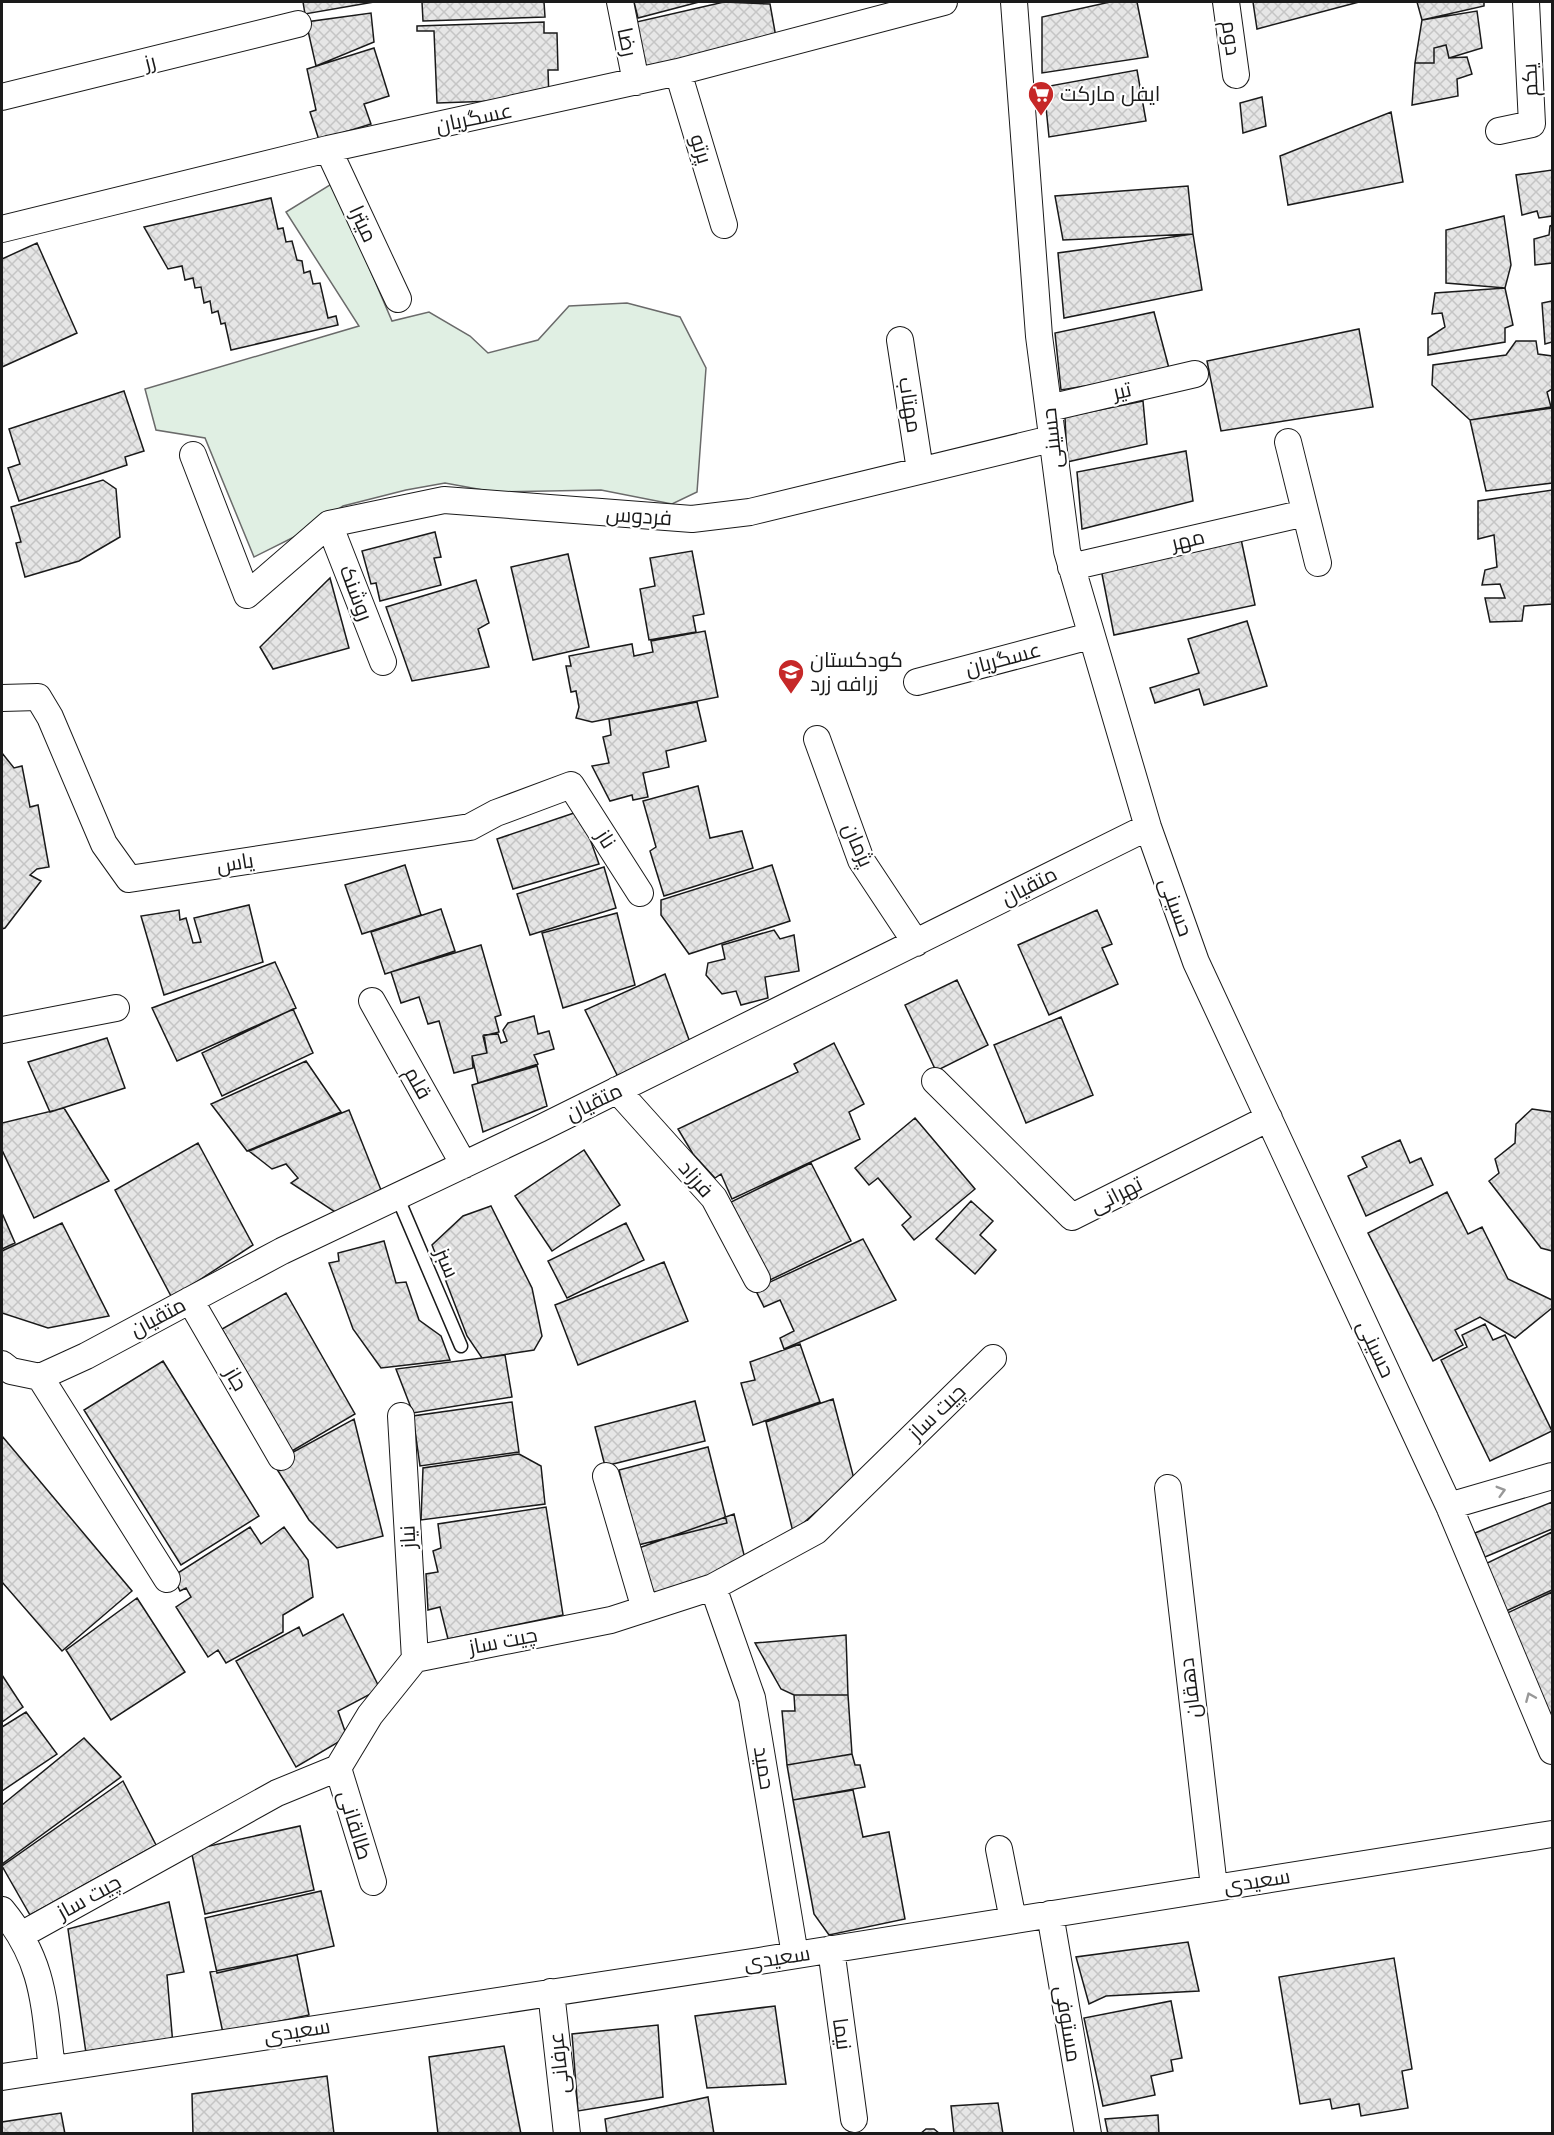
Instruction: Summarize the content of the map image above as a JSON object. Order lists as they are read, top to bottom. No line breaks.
{"streets":{"street":["دوم","رضا","رز","یکم","عسگریان","پرتو","میترا","تیر","مهتاب","حسینی","فردوس","مهر","روشنک","ناز","پژمان","یاس","متقیان","قلم","فرزاد","تهرانی","جاز","چیت ساز","نیاز","دهقان","حمید","طالقانی","سعیدی","مستوفی","نیما","عرفانی"],"lane":["سبز"]},"crossings":[["رضا","عسگریان"],["عسگریان","پرتو"],["عسگریان","میترا"],["عسگریان","حسینی"],["تیر","حسینی"],["مهتاب","فردوس"],["حسینی","فردوس"],["حسینی","مهر"],["حسینی","متقیان"],["حسینی","تهرانی"],["فردوس","روشنک"],["ناز","یاس"],["پژمان","متقیان"],["متقیان","قلم"],["متقیان","فرزاد"],["متقیان","سبز"],["متقیان","جاز"],["چیت ساز","نیاز"],["چیت ساز","حمید"],["چیت ساز","طالقانی"],["دهقان","سعیدی"],["حمید","سعیدی"],["سعیدی","مستوفی"],["سعیدی","نیما"],["سعیدی","عرفانی"]],"places":{"supermarket":["ایفل مارکت"],"school or university":["کودکستان زرافه زرد"]}}
